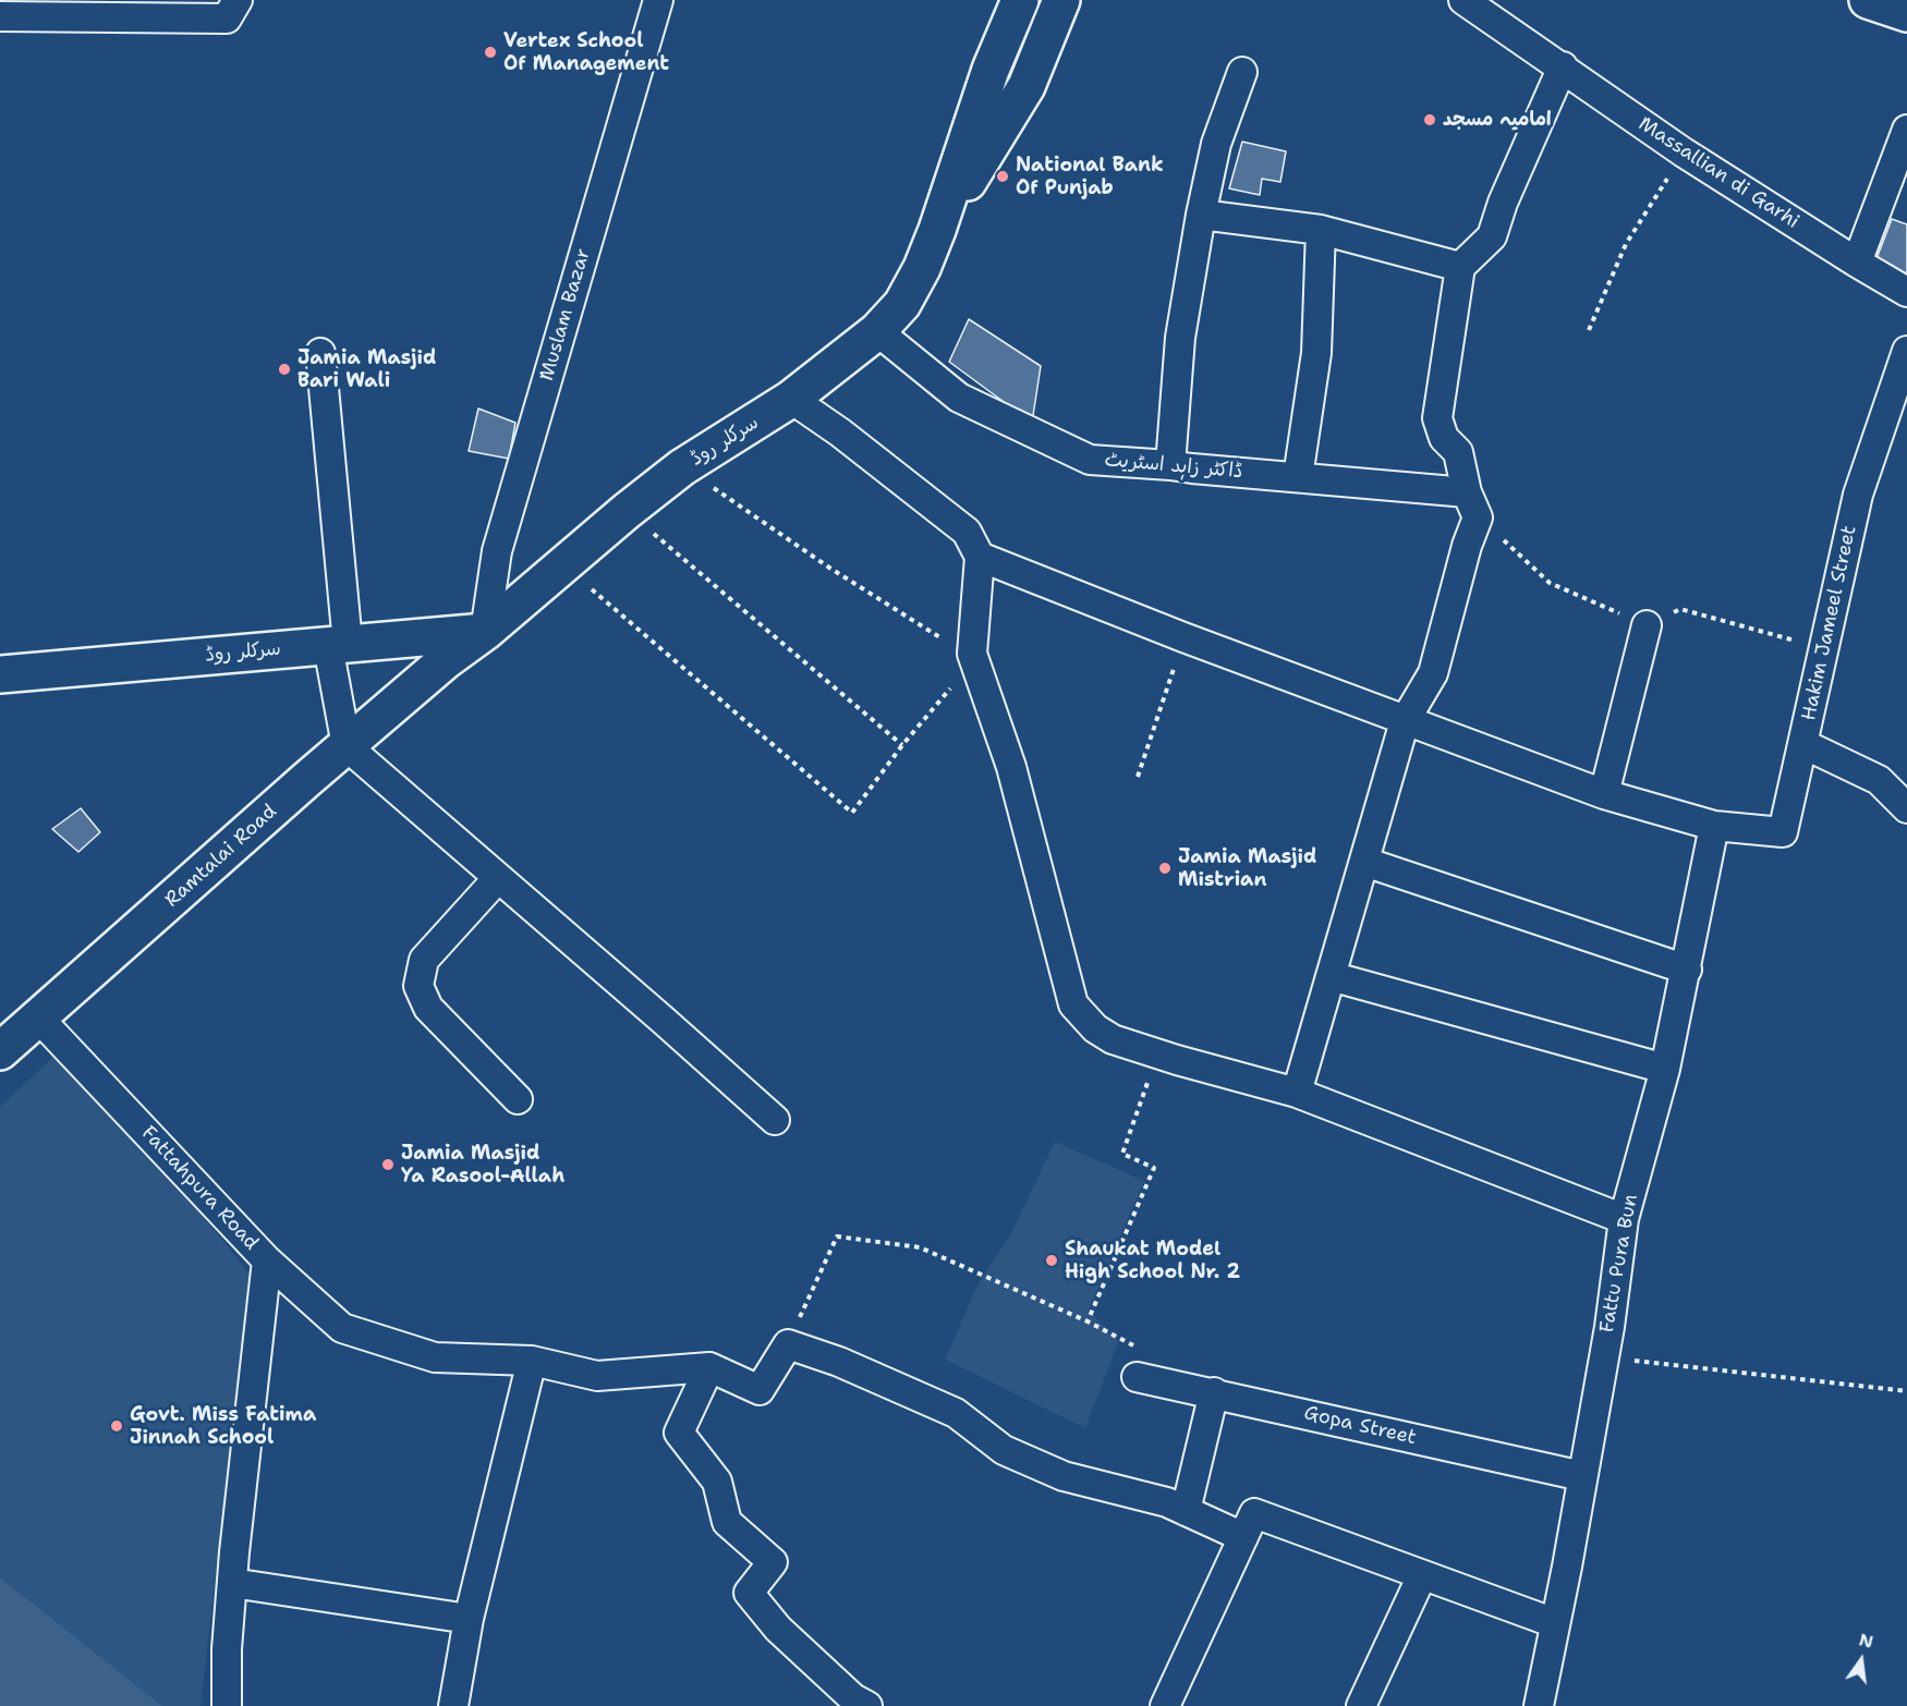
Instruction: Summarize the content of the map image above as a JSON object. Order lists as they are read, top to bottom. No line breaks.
{"streets":{"street":["Massallian di Garhi","Muslam Bazar","سرکلر روڈ","ڈاکٹر زاہد اسٹریٹ","Hakim Jameel Street","Ramtalai Road","Fattahpura Road","Fattu Pura Bun","Gopa Street"]},"crossings":[["Muslam Bazar","سرکلر روڈ"],["سرکلر روڈ","ڈاکٹر زاہد اسٹریٹ"],["سرکلر روڈ","Ramtalai Road"],["Hakim Jameel Street","Fattu Pura Bun"],["Ramtalai Road","Fattahpura Road"],["Fattu Pura Bun","Gopa Street"]],"places":["Vertex School Of Management","امامیہ مسجد","National Bank Of Punjab","Jamia Masjid Bari Wali","Jamia Masjid Mistrian","Jamia Masjid Ya Rasool-Allah","Shaukat Model High School Nr. 2","Govt. Miss Fatima Jinnah School"],"north":"top"}
